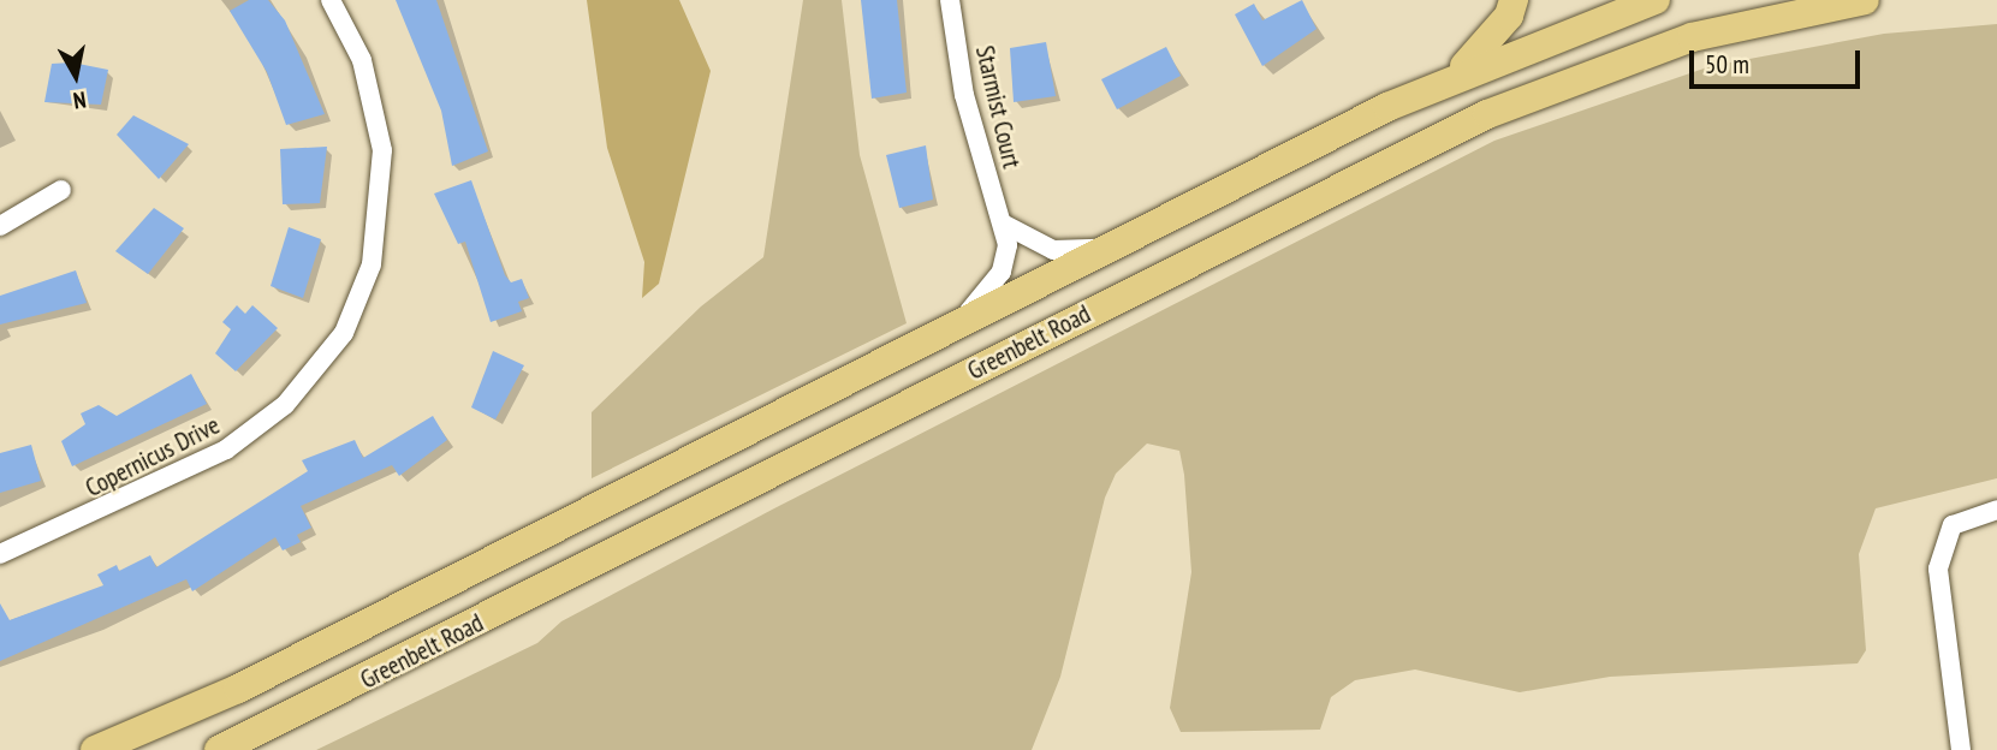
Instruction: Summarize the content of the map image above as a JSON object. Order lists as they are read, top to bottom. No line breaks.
{"streets":{"main road":["Greenbelt Road"],"street":["Starmist Court","Copernicus Drive"]},"crossings":[["Starmist Court","Greenbelt Road"]],"scale_bar":"50 m","north":"bottom"}
